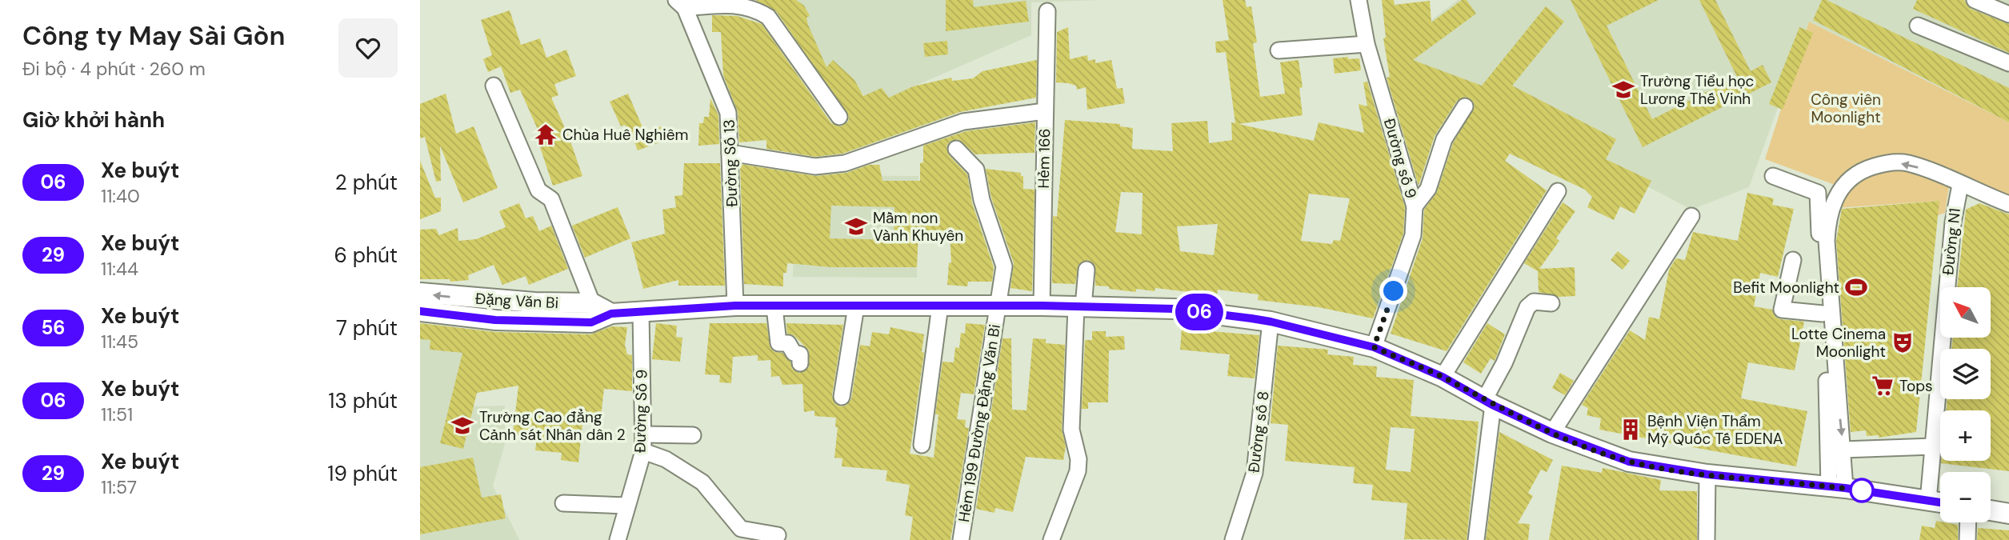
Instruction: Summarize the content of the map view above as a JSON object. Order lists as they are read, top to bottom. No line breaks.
{"streets":{"main road":["Đặng Văn Bi"],"street":["Hẻm 166","Đường số 9","Đường Số 13","Đường N1","Đường Số 9","Hẻm 199 Đường Đặng Văn Bi","Đường số 8"]},"crossings":[["Hẻm 166","Đặng Văn Bi"],["Đường số 9","Đặng Văn Bi"],["Đường Số 13","Đặng Văn Bi"],["Đường N1","Đặng Văn Bi"],["Đặng Văn Bi","Đường Số 9"],["Đặng Văn Bi","Hẻm 199 Đường Đặng Văn Bi"],["Đặng Văn Bi","Đường số 8"]],"parks":["Công viên Moonlight"],"places":{"school or university":["Trường Tiểu học Lương Thế Vinh","Mầm non Vành Khuyên","Trường Cao đẳng Cảnh sát Nhân dân 2"],"temple":["Chùa Huê Nghiêm"],"sports":["Befit Moonlight"],"theatre":["Lotte Cinema Moonlight"],"supermarket":["Tops"],"building":["Bệnh Viện Thẩm Mỹ Quốc Tế EDENA"]},"lines":["bus line 06"],"north":"top left","page":{"heading":[["Công ty May Sài Gòn","Đi bộ · 4 phút · 260 m"],"Giờ khởi hành"],"on_map":"06","list":[{"mark":"06","name":"Xe buýt","note":"11:40","value":"2 phút"},{"mark":"29","name":"Xe buýt","note":"11:44","value":"6 phút"},{"mark":"56","name":"Xe buýt","note":"11:45","value":"7 phút"},{"mark":"06","name":"Xe buýt","note":"11:51","value":"13 phút"},{"mark":"29","name":"Xe buýt","note":"11:57","value":"19 phút"}],"map_buttons":["+","−"]}}
